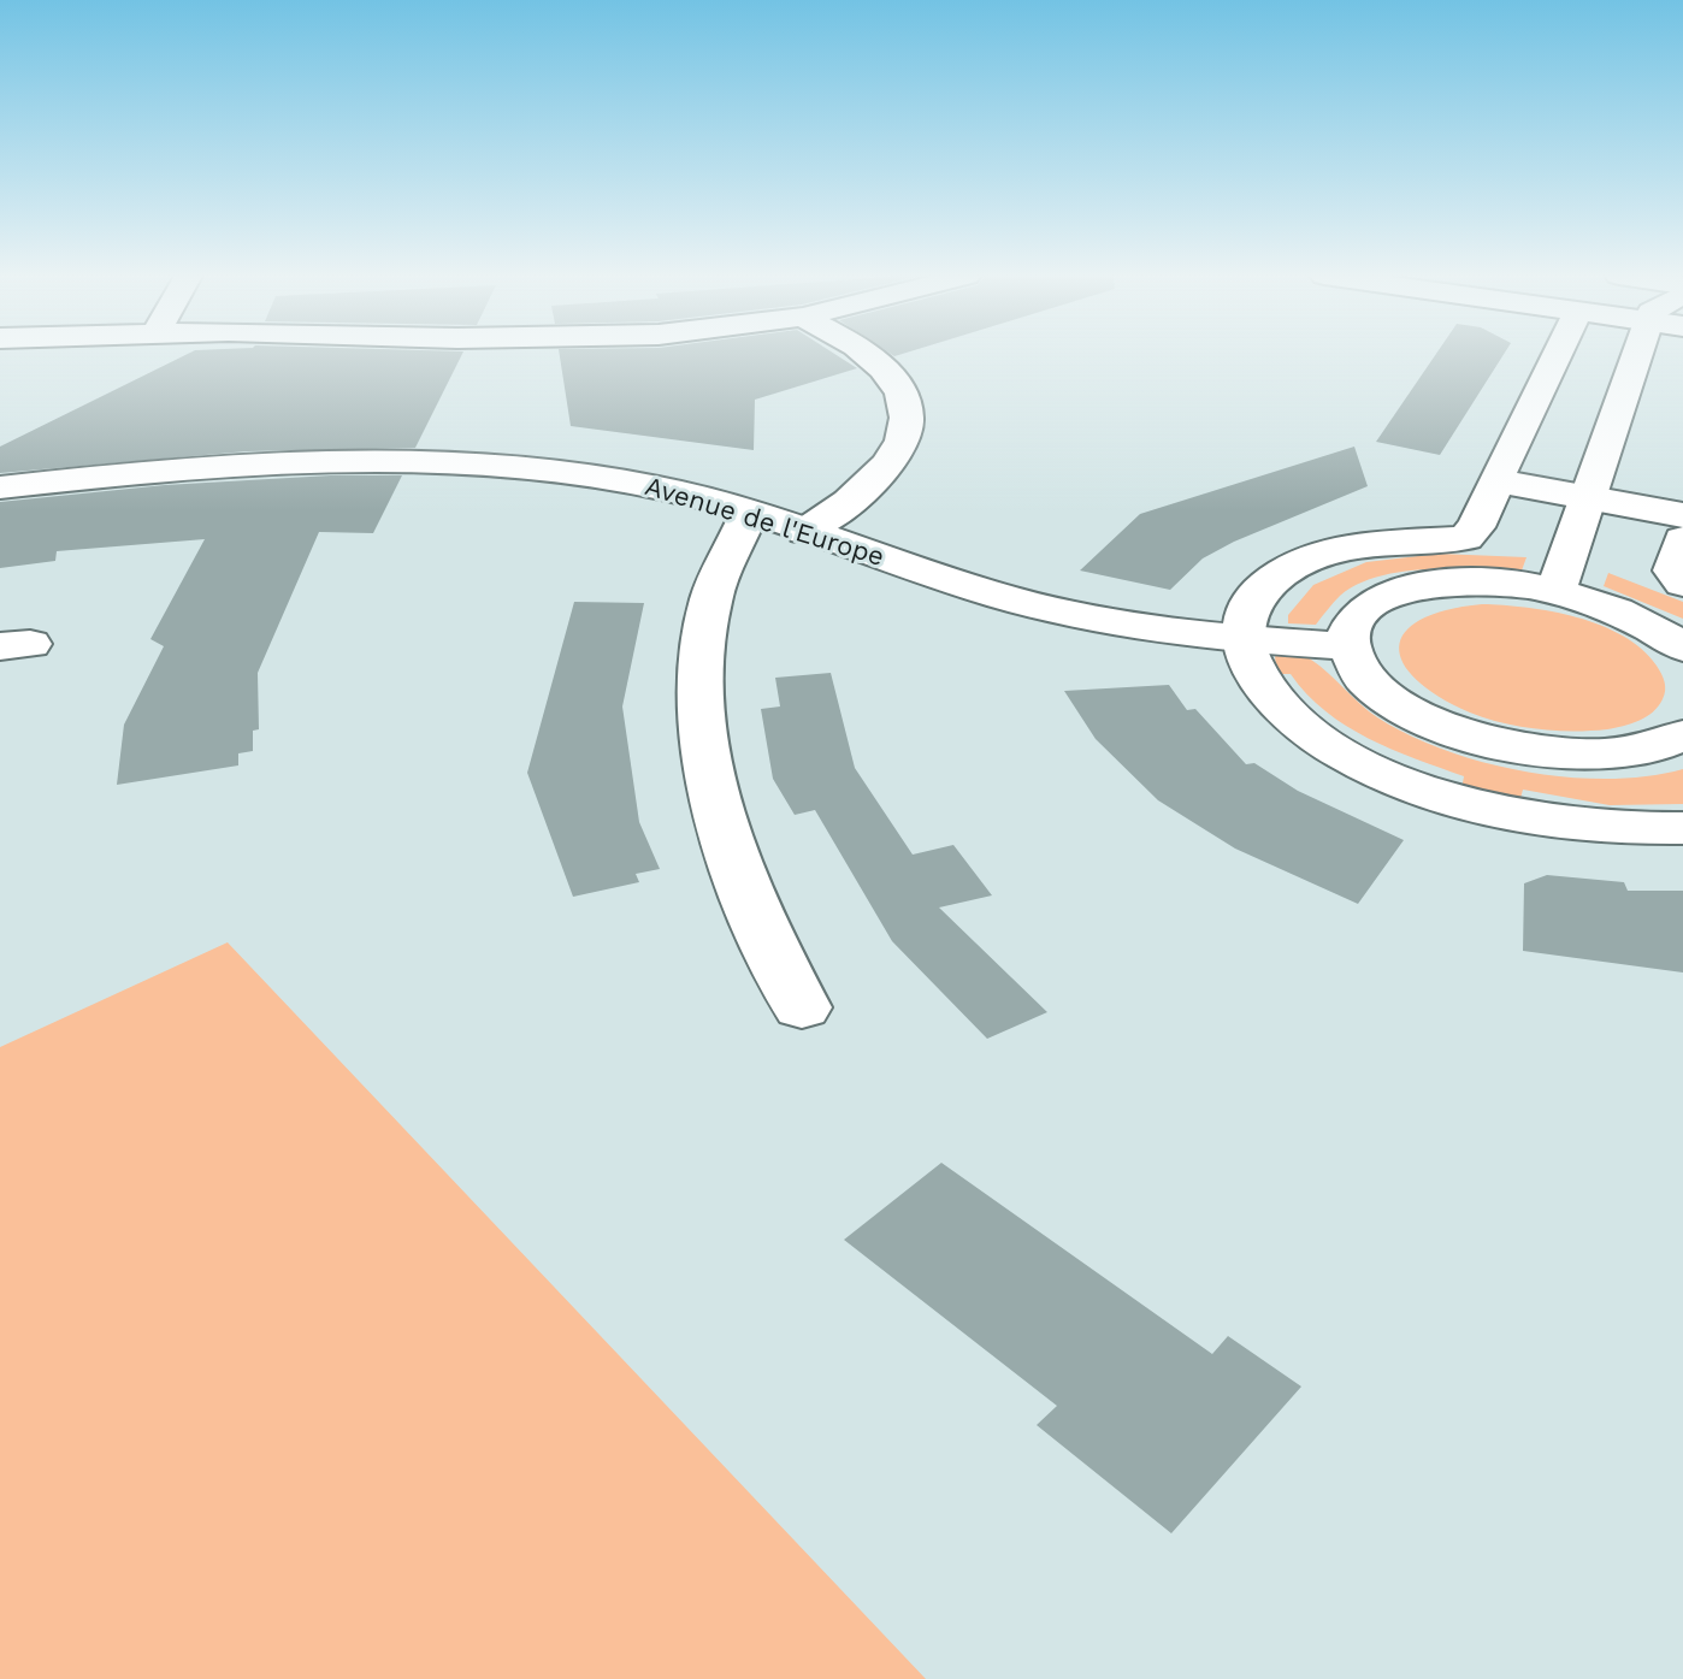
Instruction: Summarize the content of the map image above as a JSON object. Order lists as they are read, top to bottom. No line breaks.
{"streets":{"street":["Avenue de l'Europe"]}}
